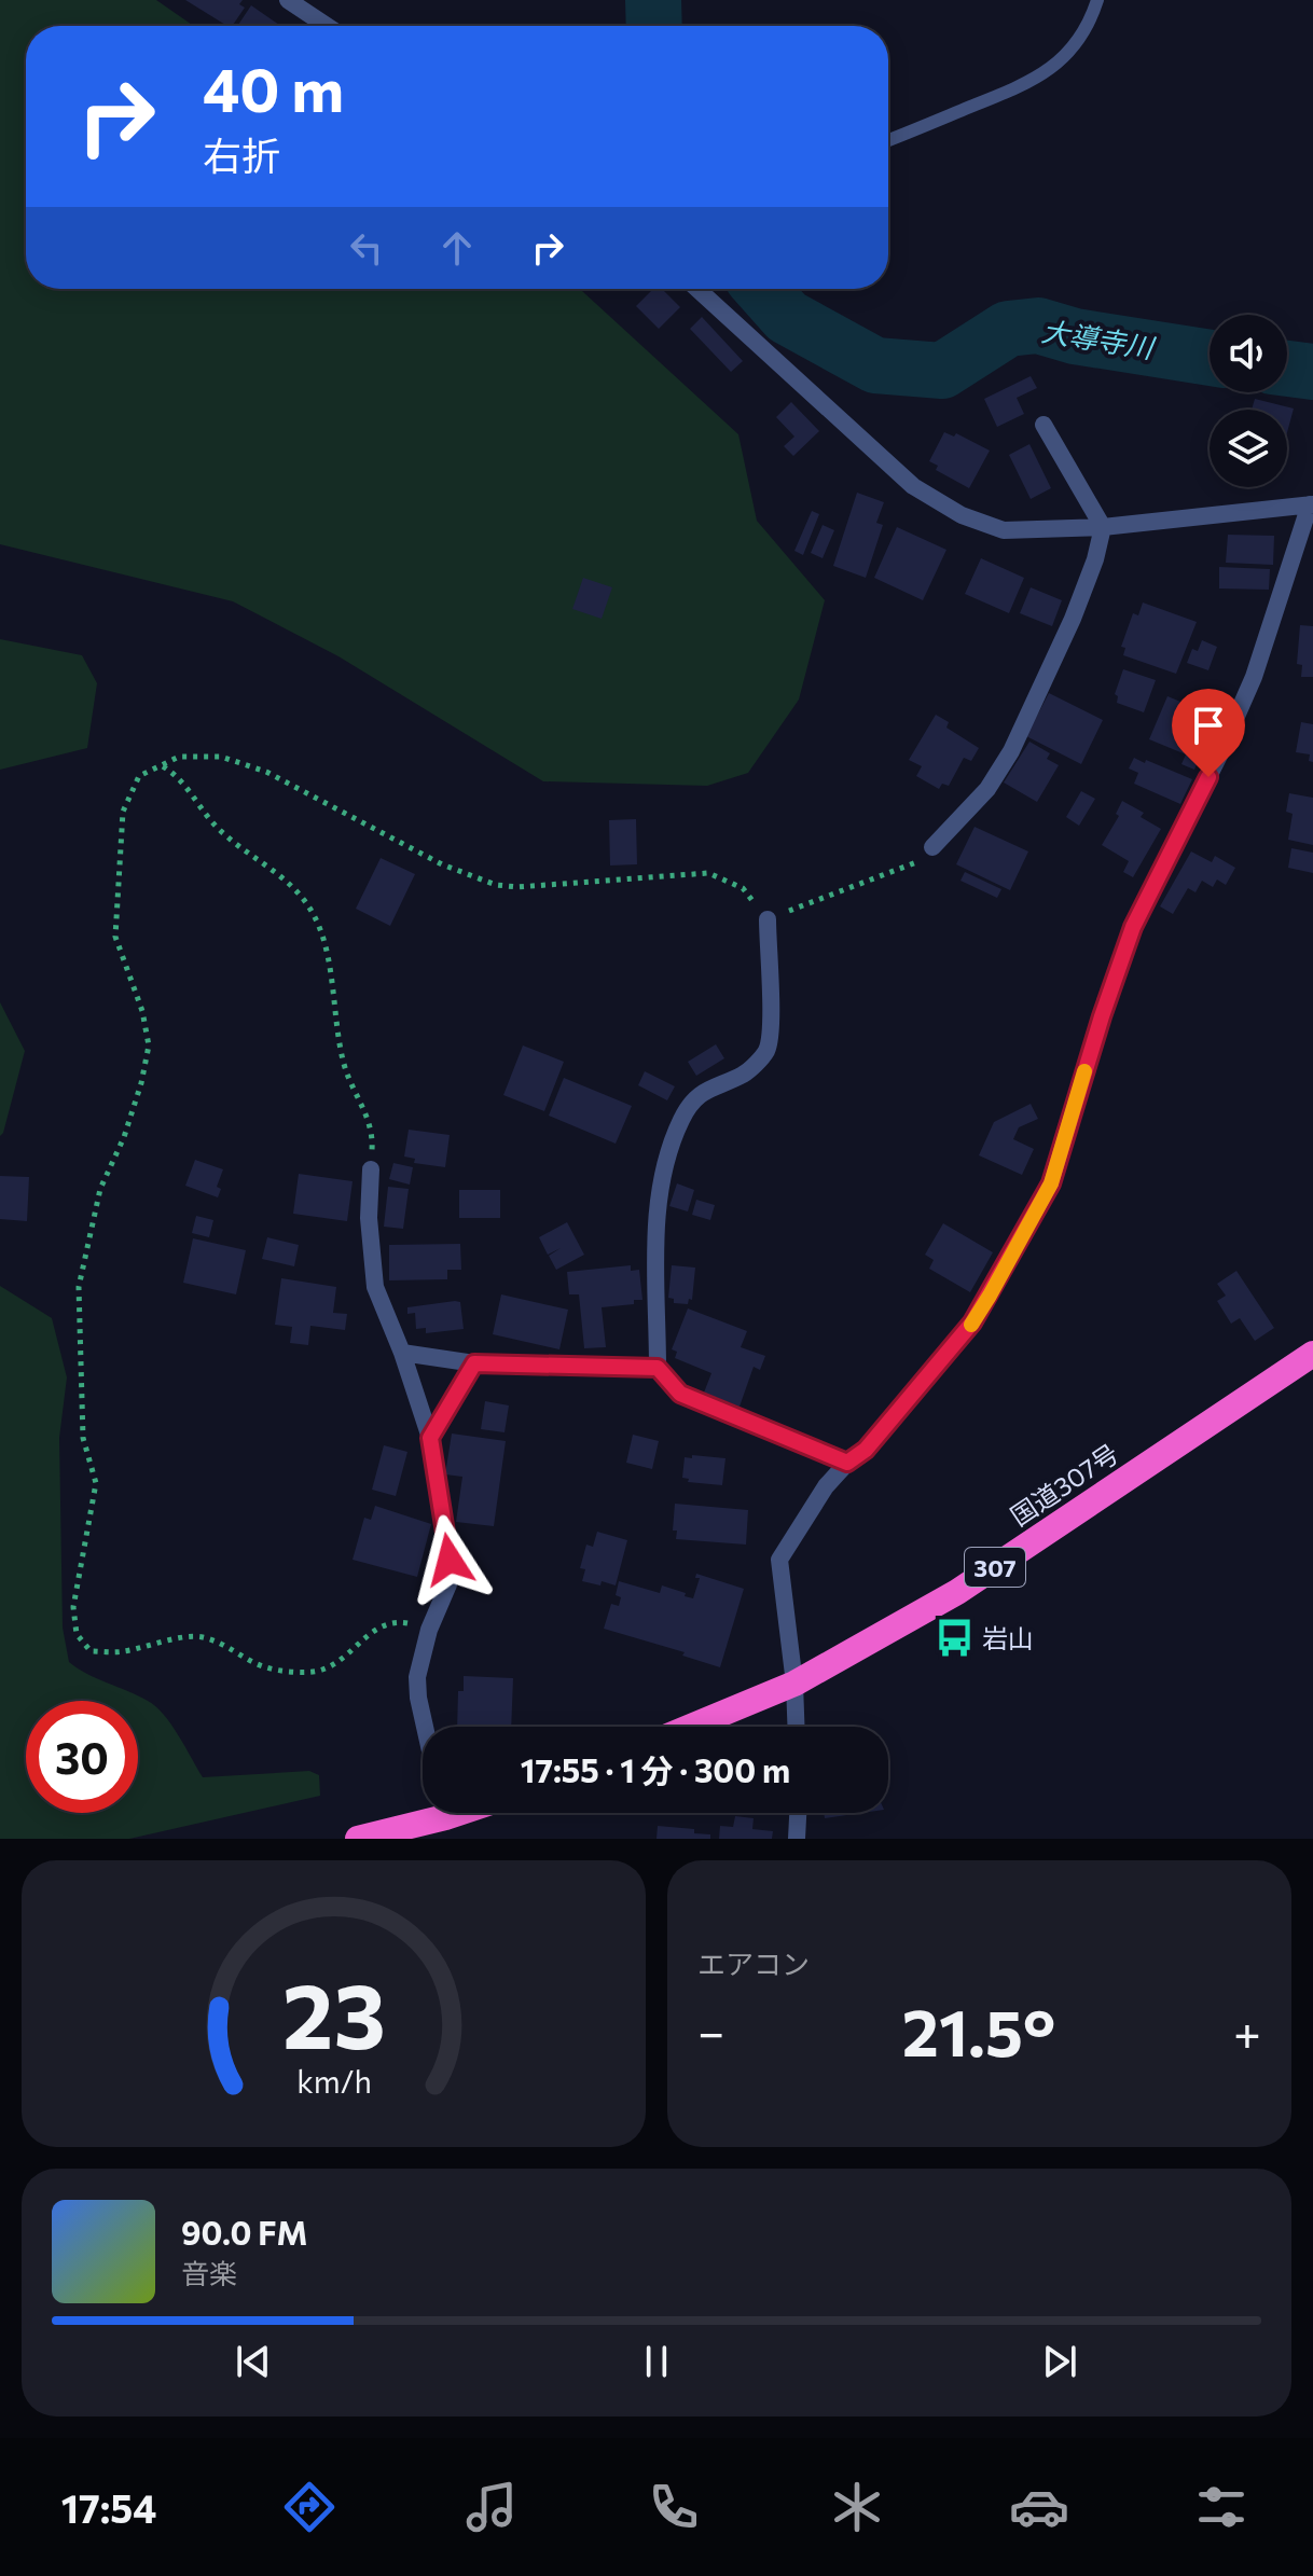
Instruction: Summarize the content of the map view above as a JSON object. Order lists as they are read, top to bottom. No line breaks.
{"streets":{"highway":["国道307号","307"]},"water":["大導寺川"],"places":{"bus stop":["岩山"]},"page":{"turn":["40 m","右折"],"limit":"30","trip":"17:55 · 1 分 · 300 m","tile":"エアコン","heat":["−","21.5°","+"],"song":["90.0 FM","音楽"],"tabs":"17:54","gauge":["23","km/h"]}}
